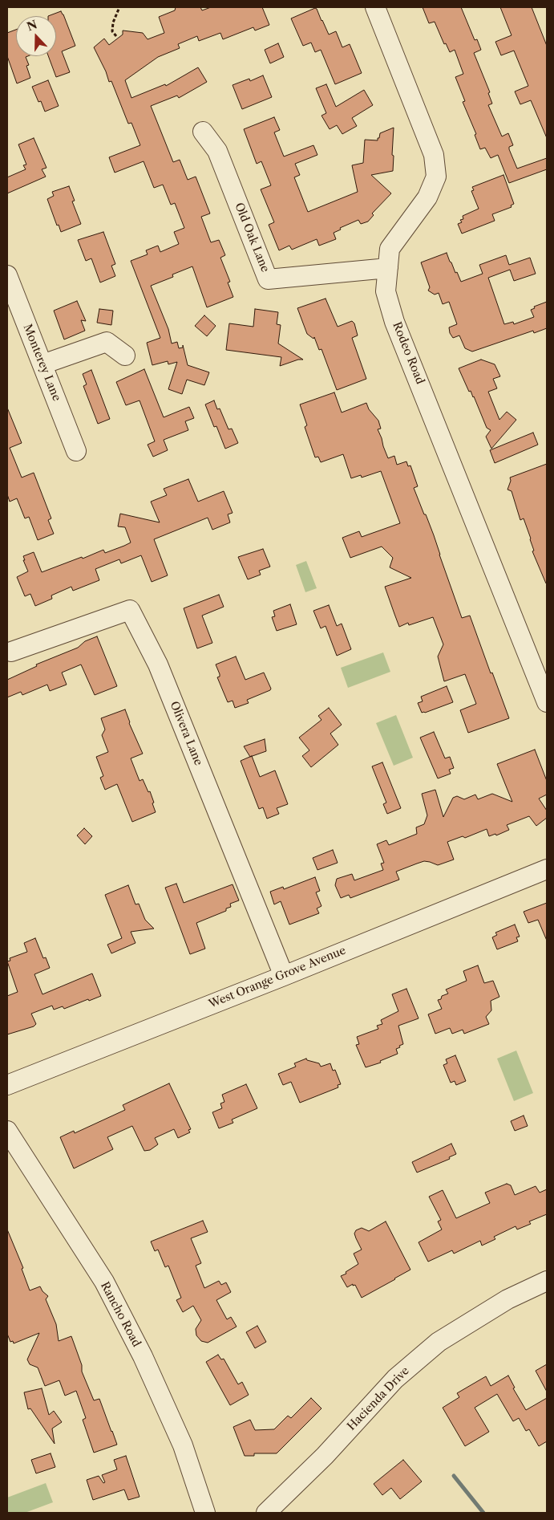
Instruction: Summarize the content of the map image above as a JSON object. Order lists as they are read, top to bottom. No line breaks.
{"streets":{"street":["Old Oak Lane","Rodeo Road","Monterey Lane","Olivera Lane","West Orange Grove Avenue","Rancho Road","Hacienda Drive"]},"crossings":[["Old Oak Lane","Rodeo Road"],["Olivera Lane","West Orange Grove Avenue"]],"north":"top"}
